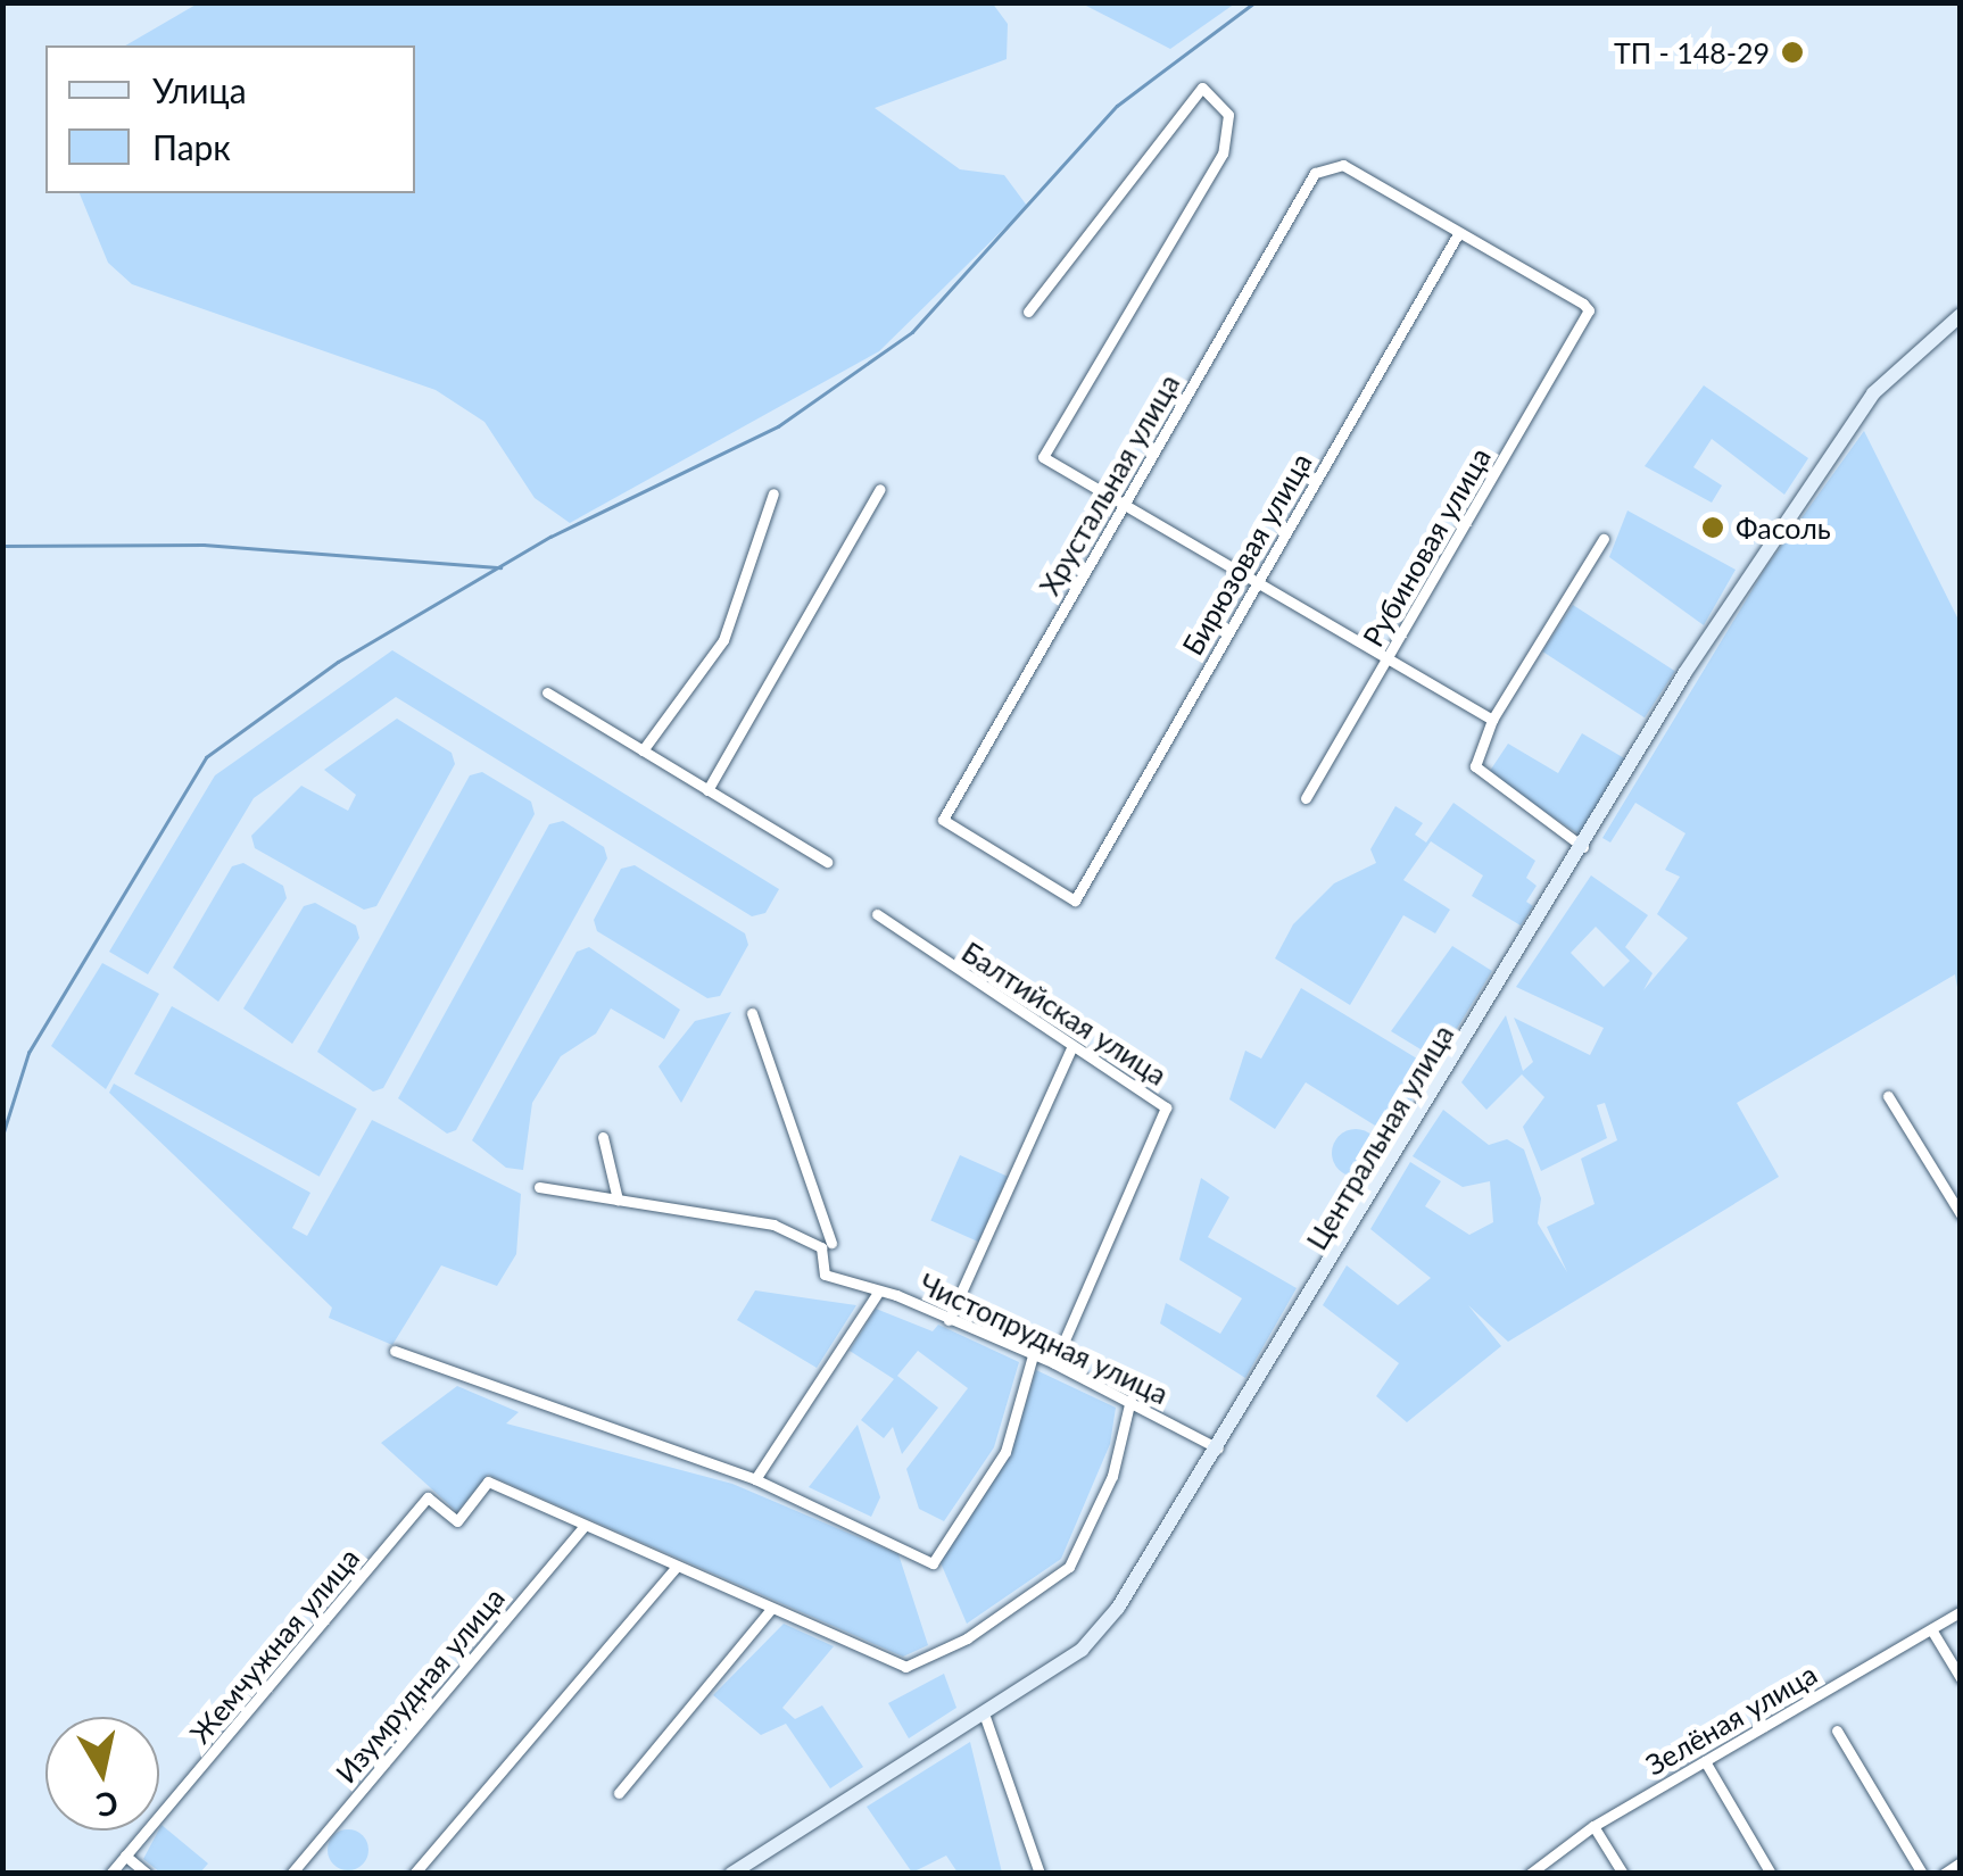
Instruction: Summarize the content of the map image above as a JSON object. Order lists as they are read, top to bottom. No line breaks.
{"streets":{"main road":["Центральная улица"],"street":["Хрустальная улица","Рубиновая улица","Бирюзовая улица","Балтийская улица","Чистопрудная улица","Жемчужная улица","Изумрудная улица","Зелёная улица"]},"crossings":[["Хрустальная улица","Рубиновая улица"],["Хрустальная улица","Бирюзовая улица"],["Рубиновая улица","Бирюзовая улица"],["Балтийская улица","Чистопрудная улица"],["Центральная улица","Чистопрудная улица"],["Жемчужная улица","Изумрудная улица"]],"places":["ТП - 148-29","Фасоль"],"legend":["Улица","Парк"],"north":"bottom"}
